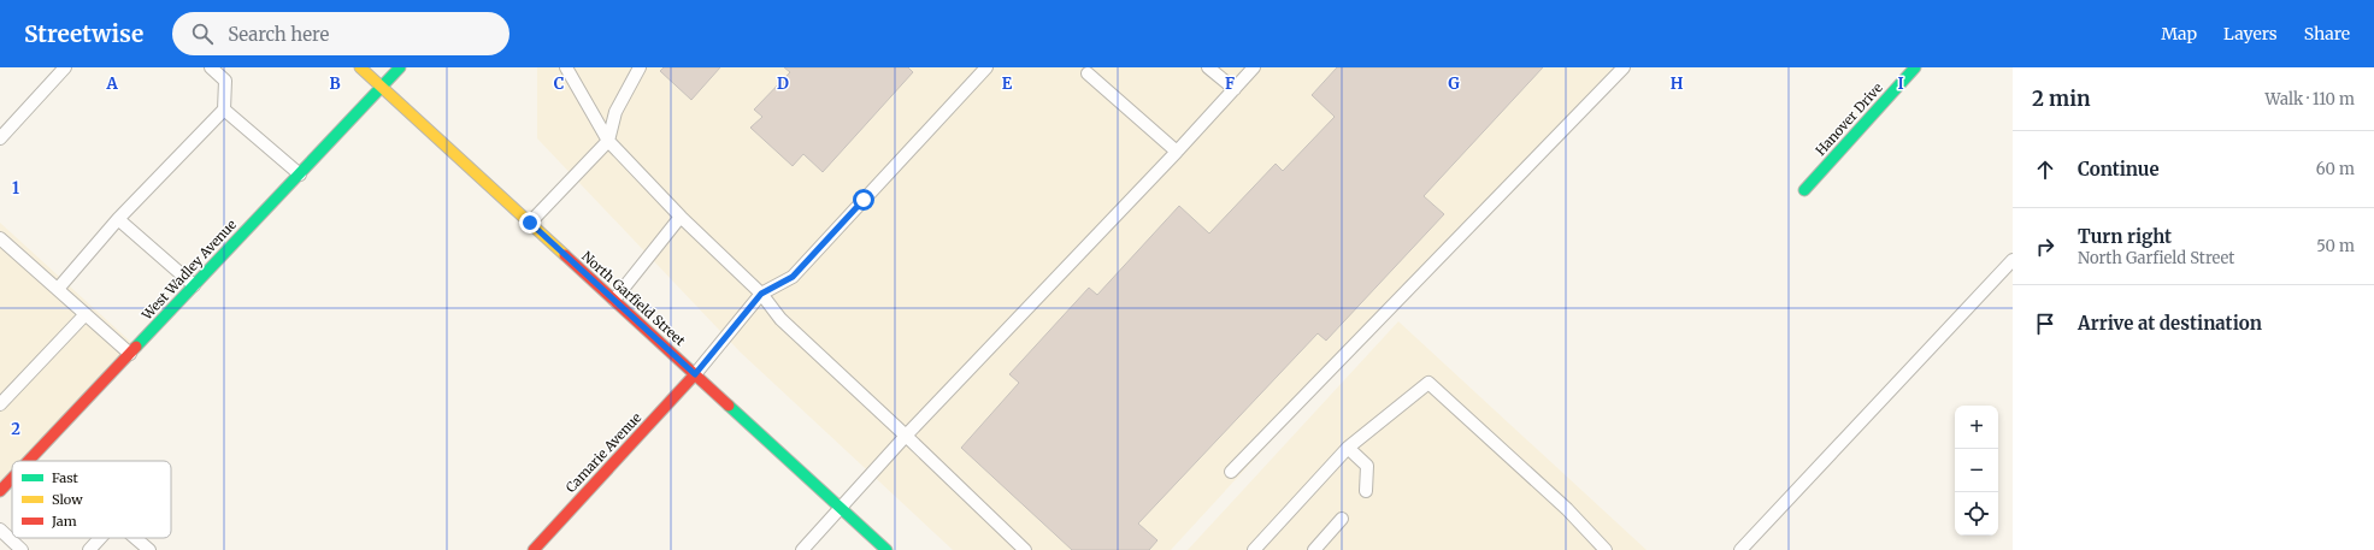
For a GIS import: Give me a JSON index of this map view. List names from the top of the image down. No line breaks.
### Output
{"streets":{"main road":["Hanover Drive","West Wadley Avenue","North Garfield Street","Camarie Avenue"]},"crossings":[["West Wadley Avenue","North Garfield Street"],["North Garfield Street","Camarie Avenue"]],"legend":["Fast","Slow","Jam"],"page":{"header":"Streetwise","search":"Search here","nav":["Map","Layers","Share"],"heading":["2 min","Walk · 110 m"],"list":[["Continue","60 m"],["Turn right","North Garfield Street","50 m"],"Arrive at destination"],"map_buttons":["+","−"]},"grid":{"columns":["A","B","C","D","E","F","G","H","I"],"rows":["1","2"]}}
